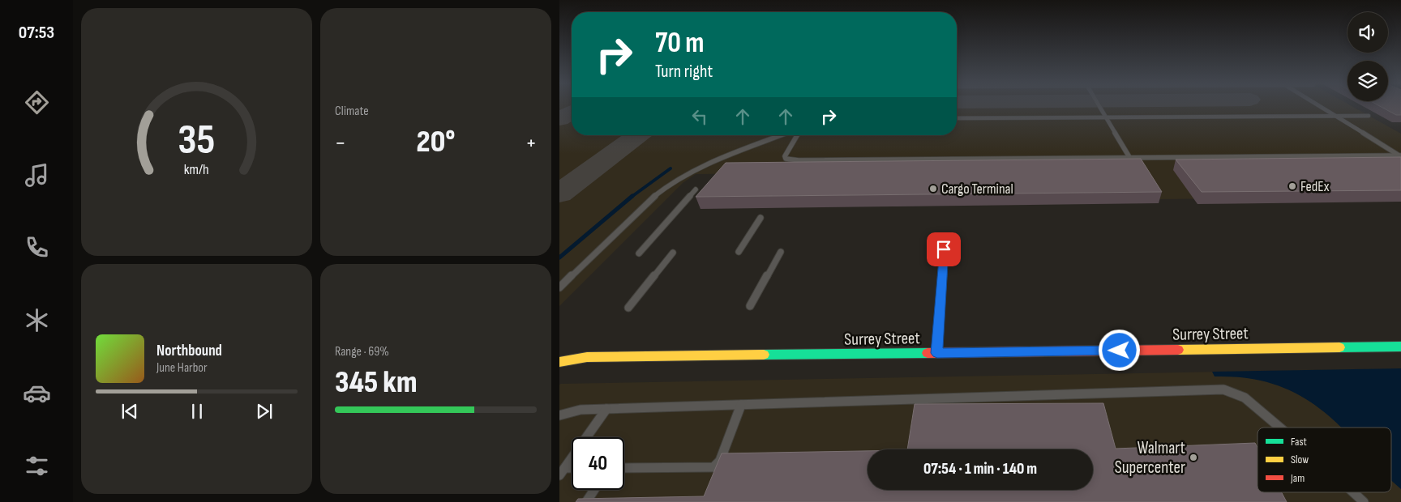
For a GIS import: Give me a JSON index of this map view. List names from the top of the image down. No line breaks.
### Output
{"streets":{"street":["Surrey Street"]},"places":["FedEx","Cargo Terminal","Walmart Supercenter"],"legend":["Fast","Slow","Jam"],"page":{"tabs":"07:53","tile":["Climate",["Range · 69%","345 km"]],"turn":["70 m","Turn right"],"heat":["−","20°","+"],"song":["Northbound","June Harbor"],"limit":"40","trip":"07:54 · 1 min · 140 m","gauge":["35","km/h"]}}
